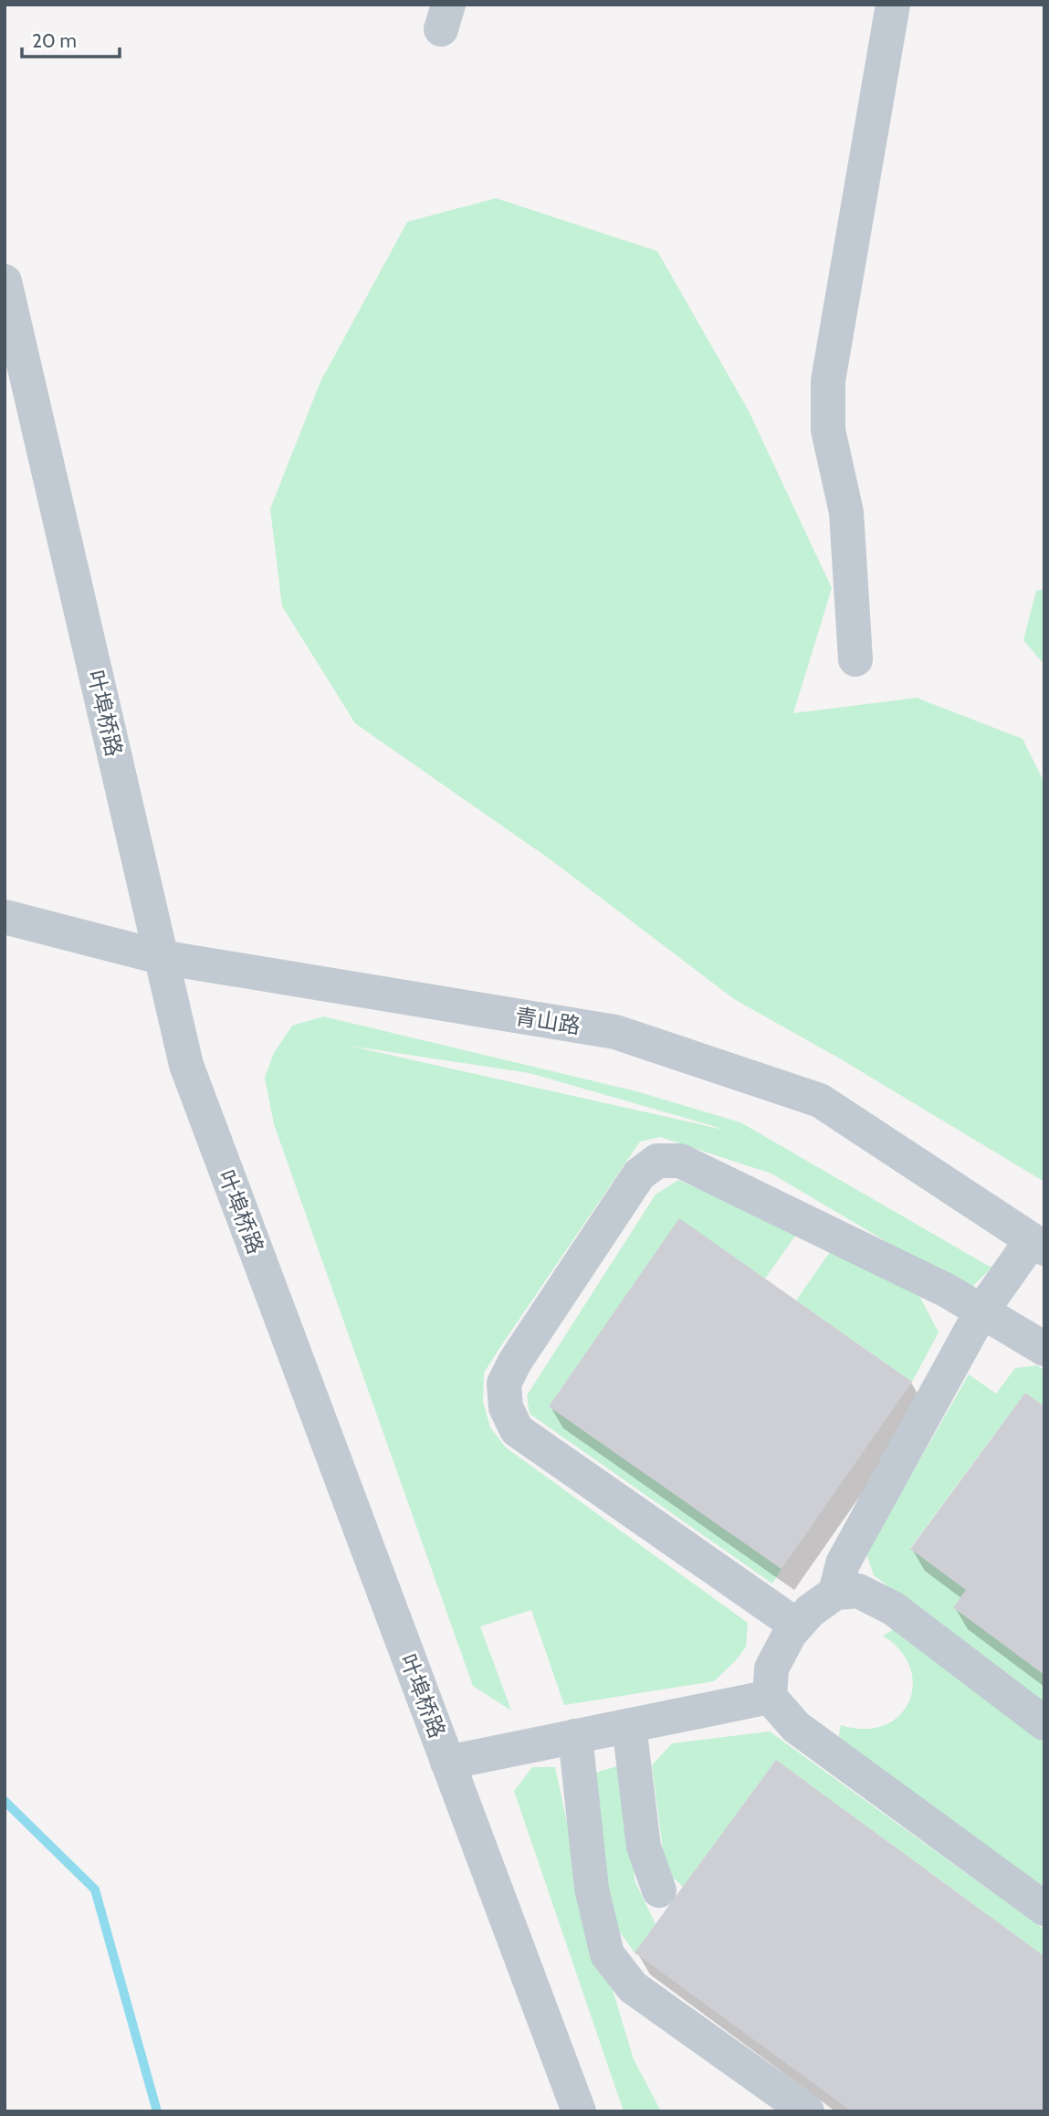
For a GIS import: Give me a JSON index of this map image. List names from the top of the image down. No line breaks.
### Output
{"streets":{"street":["叶埠桥路","青山路"]},"crossings":[["叶埠桥路","青山路"]],"scale_bar":"20 m"}
